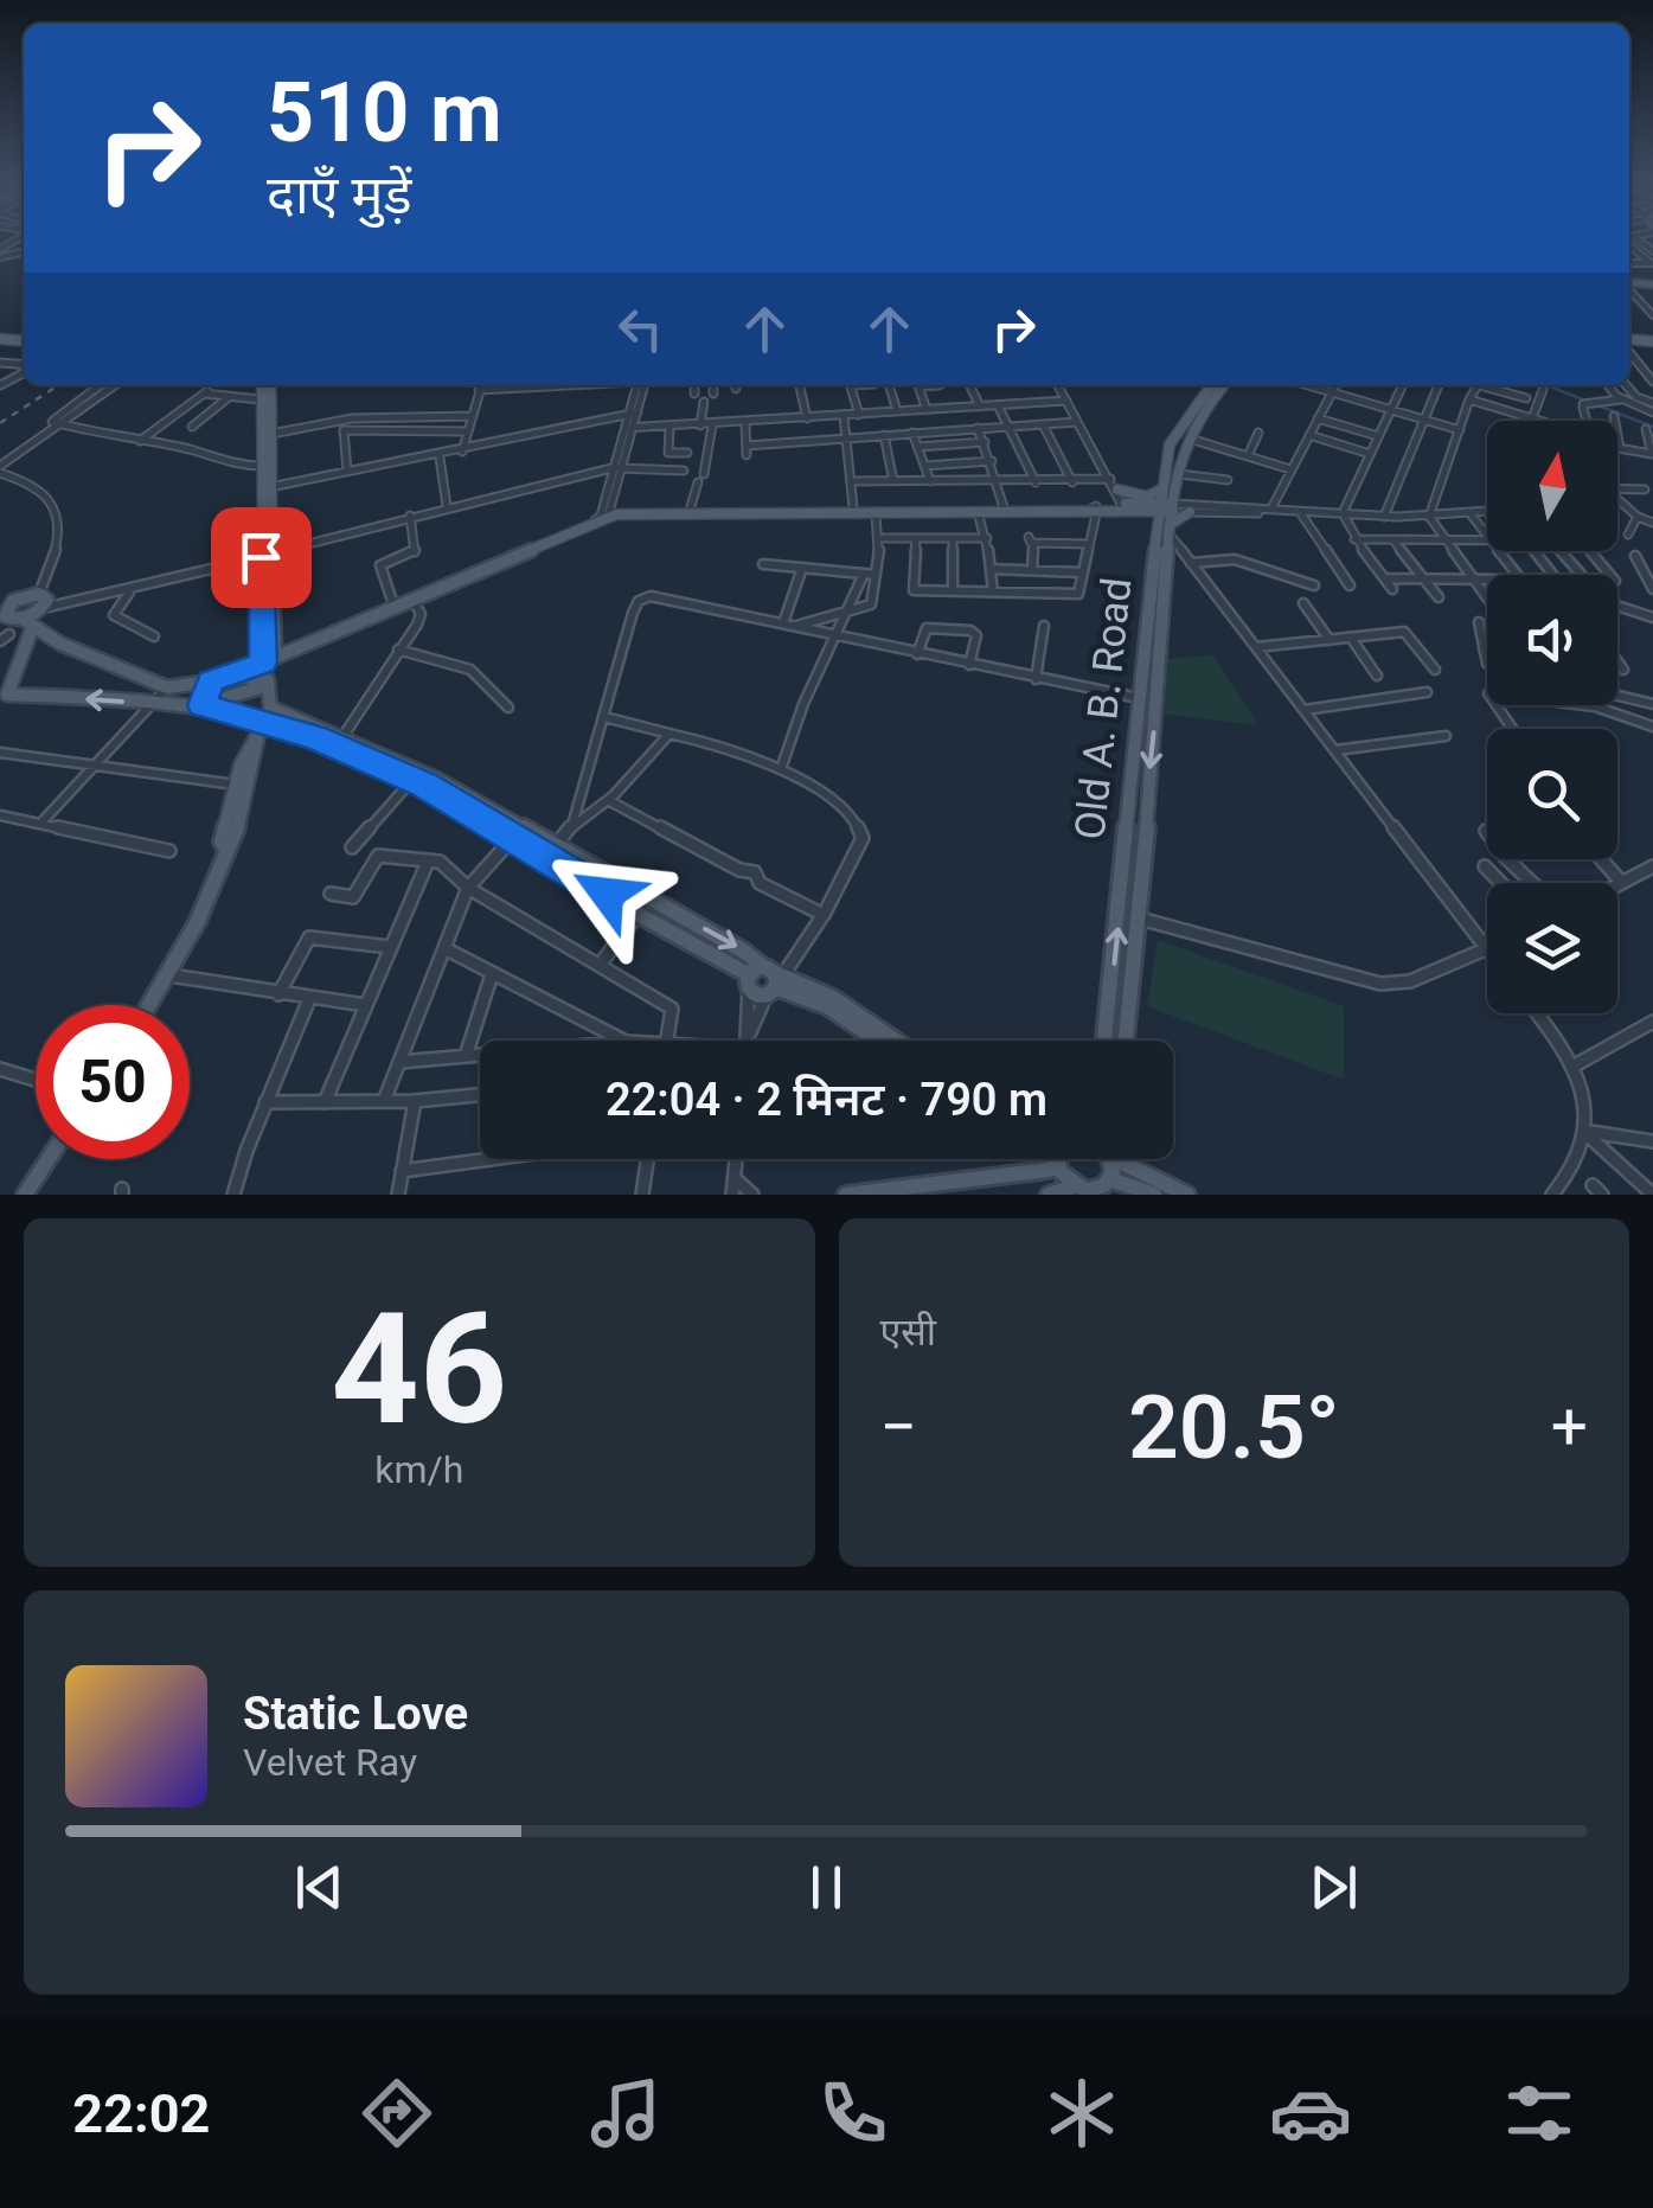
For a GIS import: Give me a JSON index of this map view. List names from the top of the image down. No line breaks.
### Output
{"streets":{"main road":["Old A. B. Road"]},"north":"top","page":{"turn":["510 m","दाएँ मुड़ें"],"limit":"50","trip":"22:04 · 2 मिनट · 790 m","tile":[["46","km/h"],"एसी"],"heat":["−","20.5°","+"],"song":["Static Love","Velvet Ray"],"tabs":"22:02"}}
